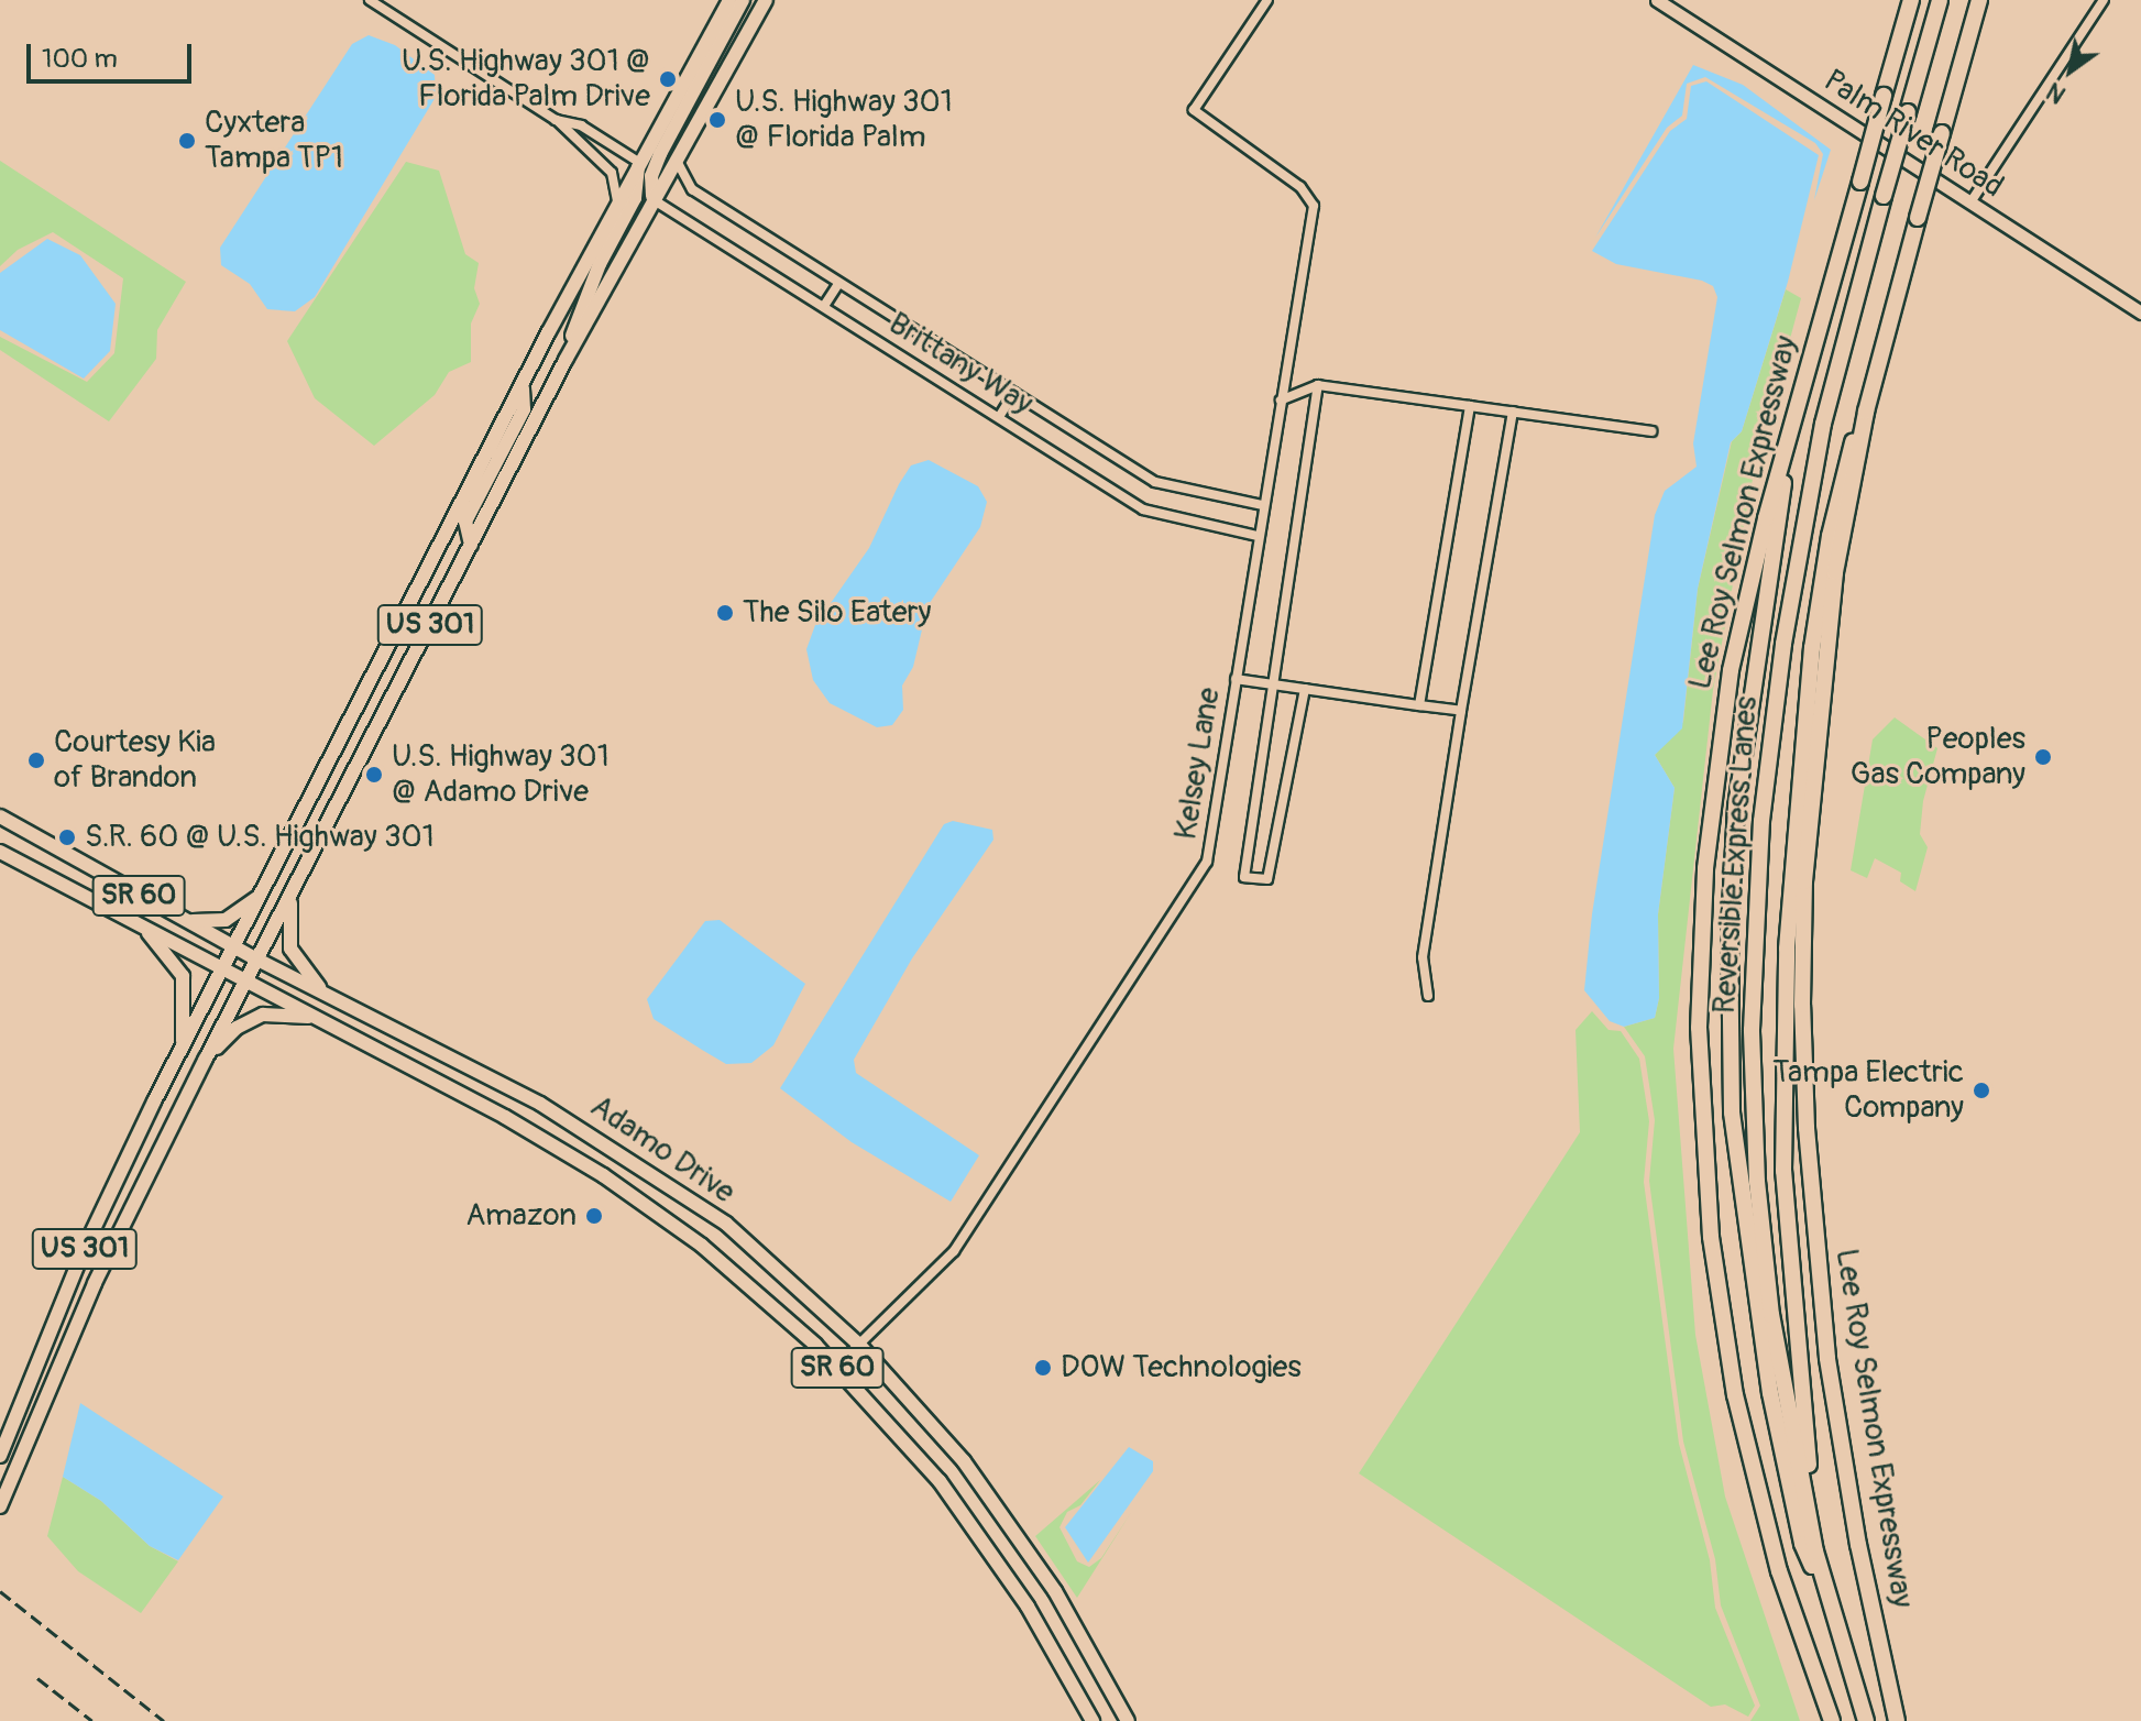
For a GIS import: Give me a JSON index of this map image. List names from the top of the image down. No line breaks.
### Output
{"streets":{"highway":["Lee Roy Selmon Expressway","Reversible Express Lanes"],"main road":["US 301","SR 60","Adamo Drive"],"street":["Palm River Road","Brittany Way","Kelsey Lane"]},"crossings":[["Brittany Way","US 301"],["Brittany Way","Kelsey Lane"],["US 301","Adamo Drive"],["Kelsey Lane","Adamo Drive"]],"places":["U.S. Highway 301 @ Florida Palm Drive","U.S. Highway 301 @ Florida Palm","Cyxtera Tampa TP1","The Silo Eatery","Peoples Gas Company","Courtesy Kia of Brandon","U.S. Highway 301 @ Adamo Drive","S.R. 60 @ U.S. Highway 301","Tampa Electric Company","Amazon","DOW Technologies"],"scale_bar":"100 m","north":"bottom left"}
